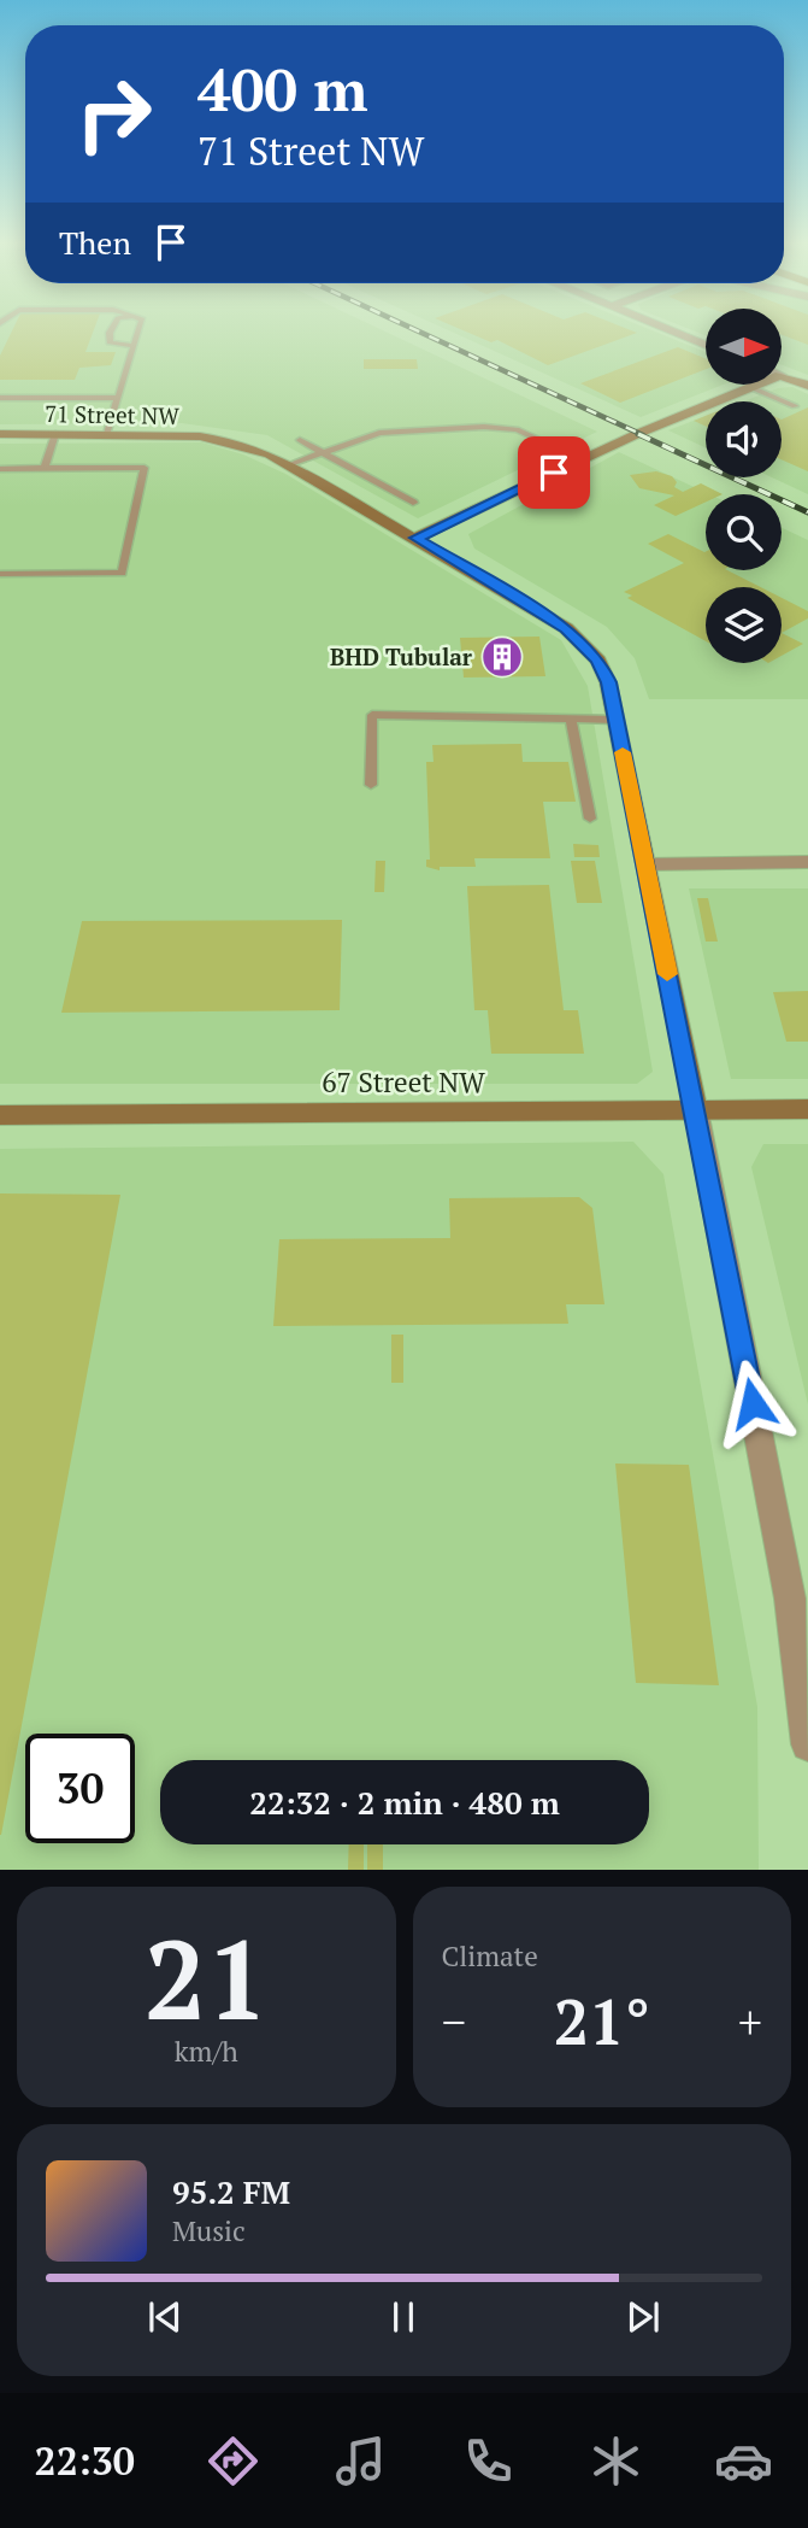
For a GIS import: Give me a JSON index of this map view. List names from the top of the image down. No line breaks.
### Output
{"streets":{"street":["71 Street NW","67 Street NW"]},"crossings":[["71 Street NW","67 Street NW"]],"places":{"building":["BHD Tubular"]},"north":"right","page":{"turn":["400 m","71 Street NW"],"then":"Then","limit":"30","trip":"22:32 · 2 min · 480 m","tile":[["21","km/h"],"Climate"],"heat":["−","21°","+"],"song":["95.2 FM","Music"],"tabs":"22:30"}}
